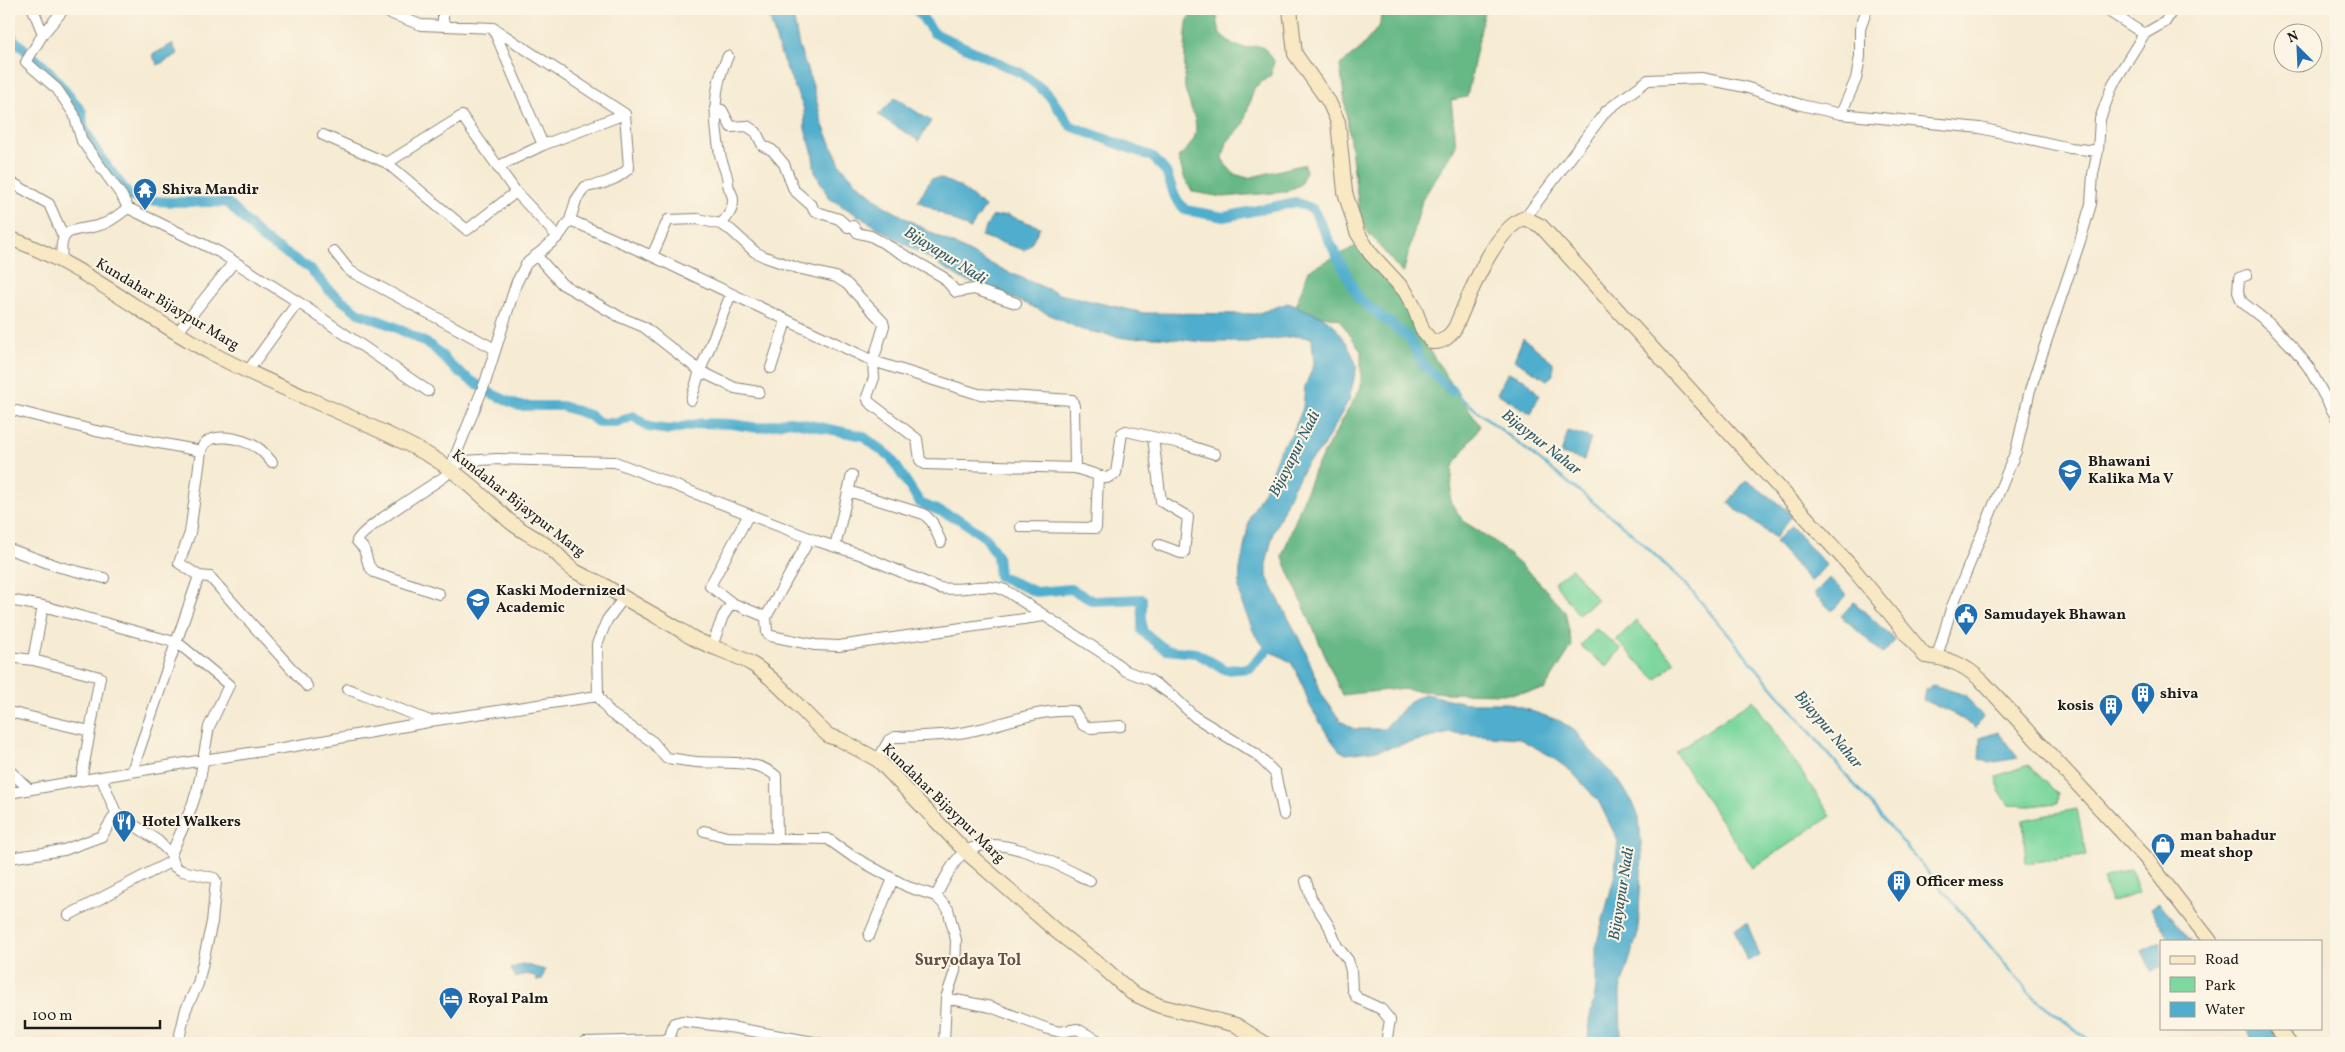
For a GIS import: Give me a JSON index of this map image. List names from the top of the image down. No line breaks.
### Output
{"streets":{"main road":["Kundahar Bijaypur Marg"]},"districts":["Suryodaya Tol"],"water":["Bijayapur Nadi","Bijaypur Nahar"],"places":{"temple":["Shiva Mandir"],"school or university":["Bhawani Kalika Ma V","Kaski Modernized Academic"],"public building":["Samudayek Bhawan"],"building":["shiva","kosis","Officer mess"],"restaurant":["Hotel Walkers"],"shop":["man bahadur meat shop"],"hotel":["Royal Palm"]},"legend":["Road","Park","Water"],"scale_bar":"100 m","north":"top left"}
